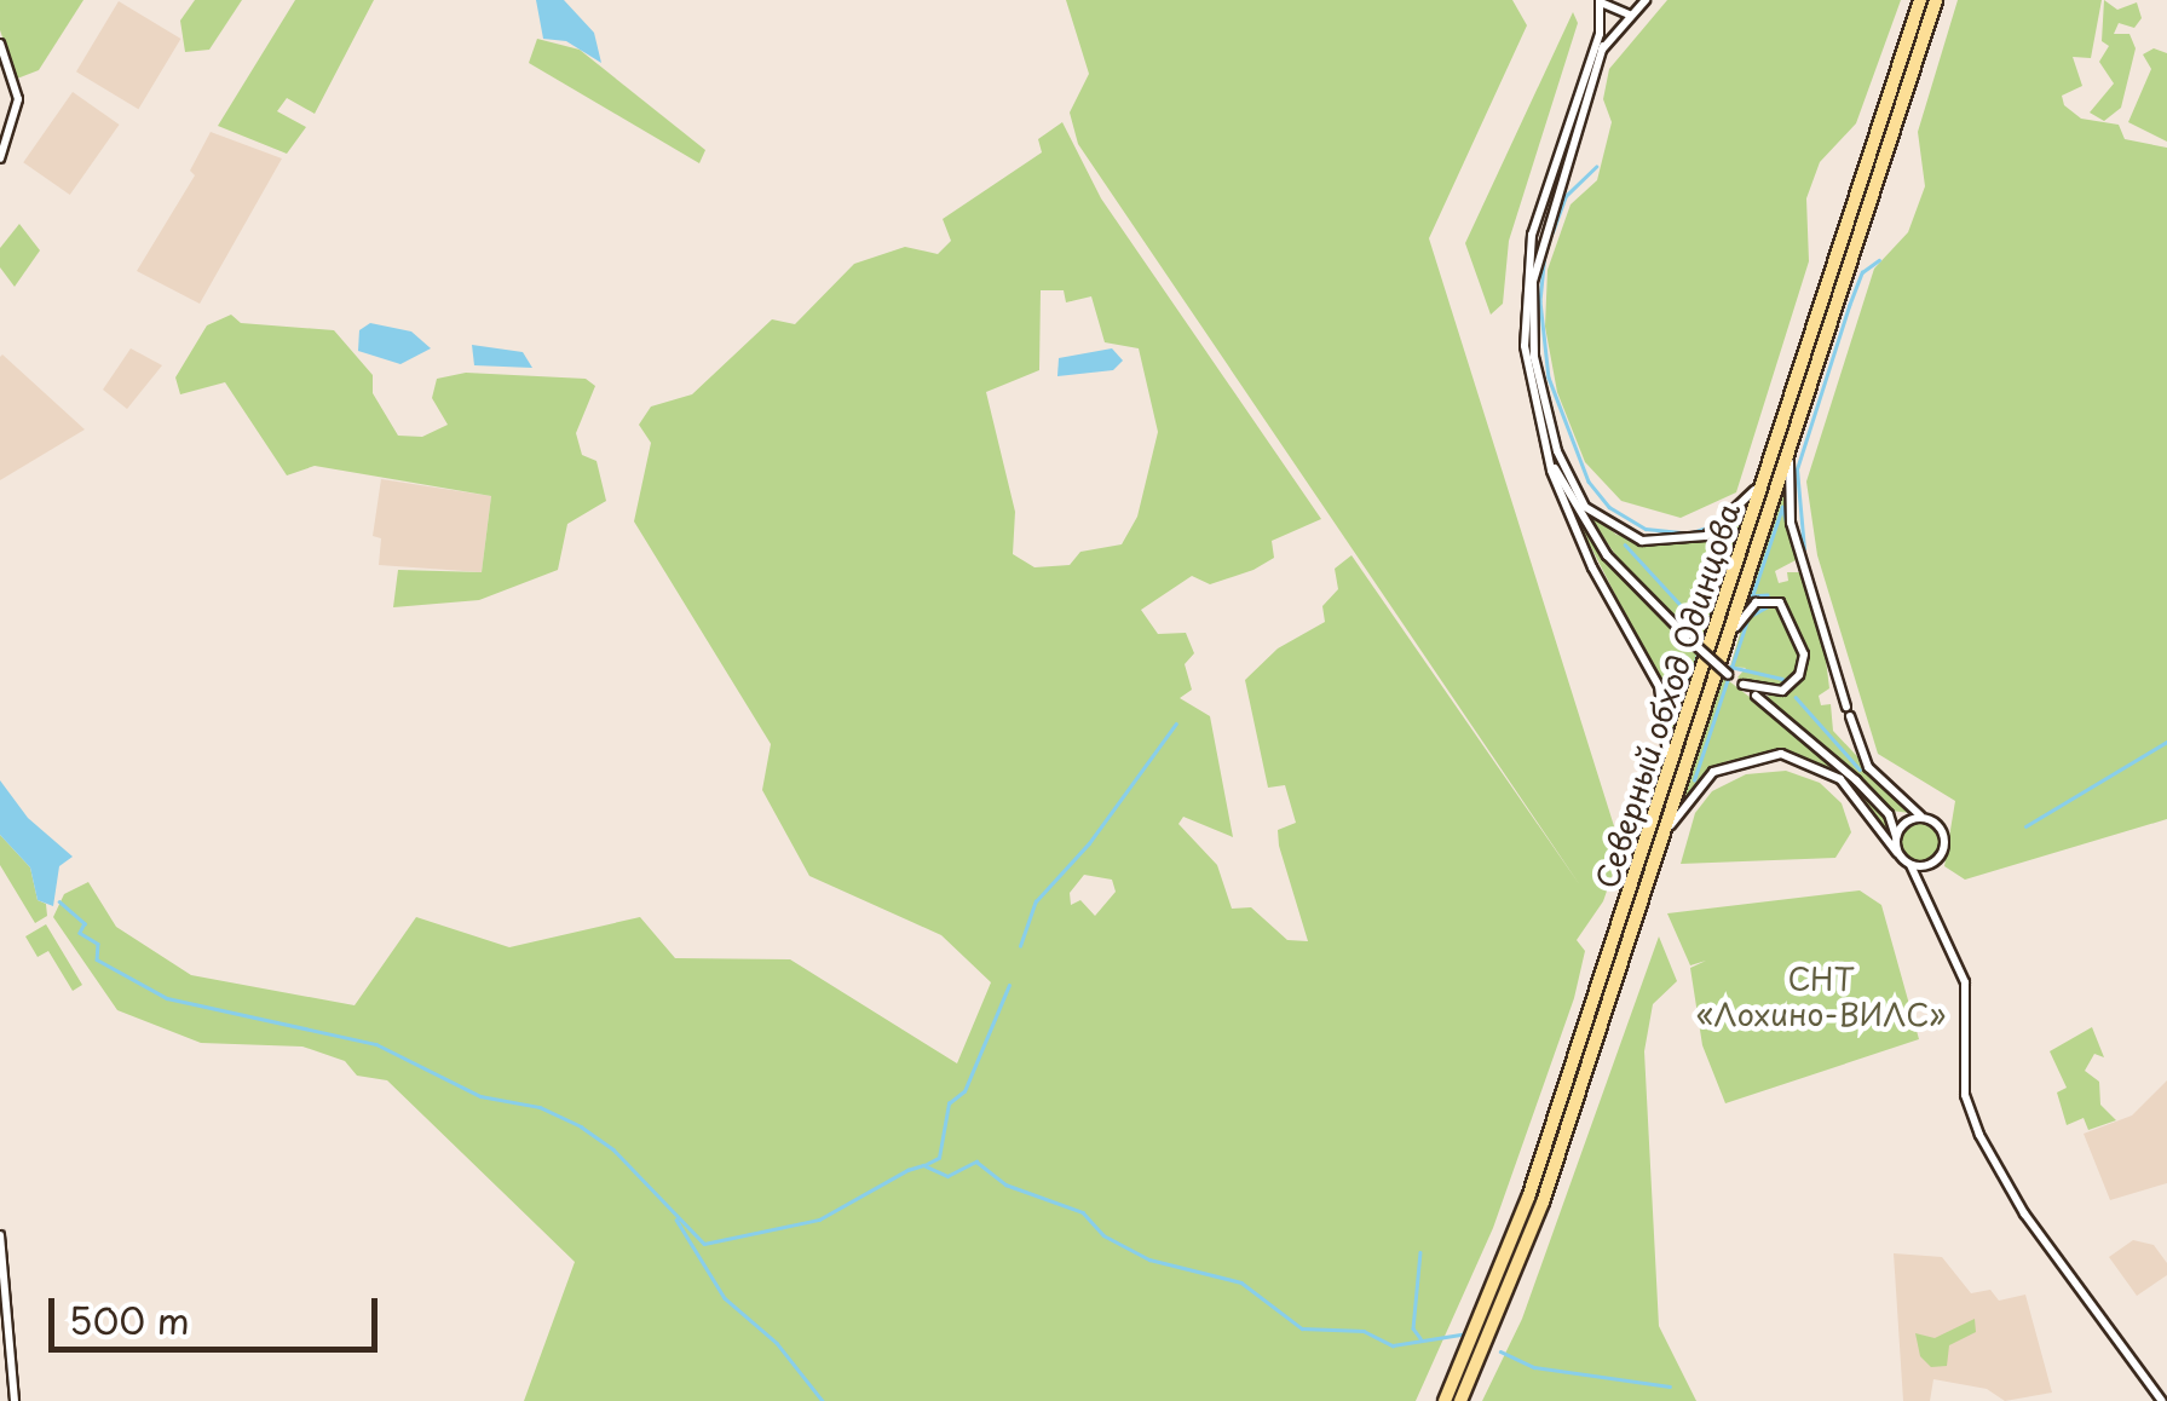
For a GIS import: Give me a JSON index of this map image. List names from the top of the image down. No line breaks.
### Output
{"streets":{"highway":["Северный обход Одинцова"]},"parks":["СНТ «Лохино-ВИЛС»"],"scale_bar":"500 m"}
